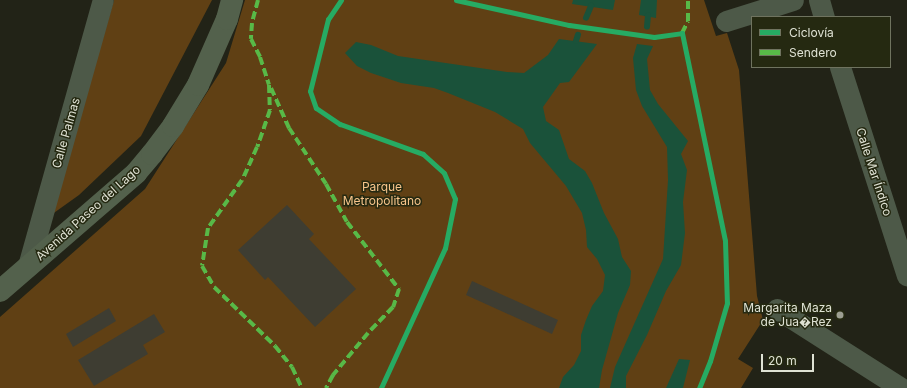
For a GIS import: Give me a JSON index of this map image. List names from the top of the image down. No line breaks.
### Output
{"streets":{"main road":["Avenida Paseo del Lago"],"street":["Calle Palmas","Calle Mar Índico"]},"crossings":[["Calle Palmas","Avenida Paseo del Lago"]],"parks":["Parque Metropolitano"],"places":["Margarita Maza de Jua�Rez"],"legend":["Ciclovía","Sendero"],"scale_bar":"20 m"}
